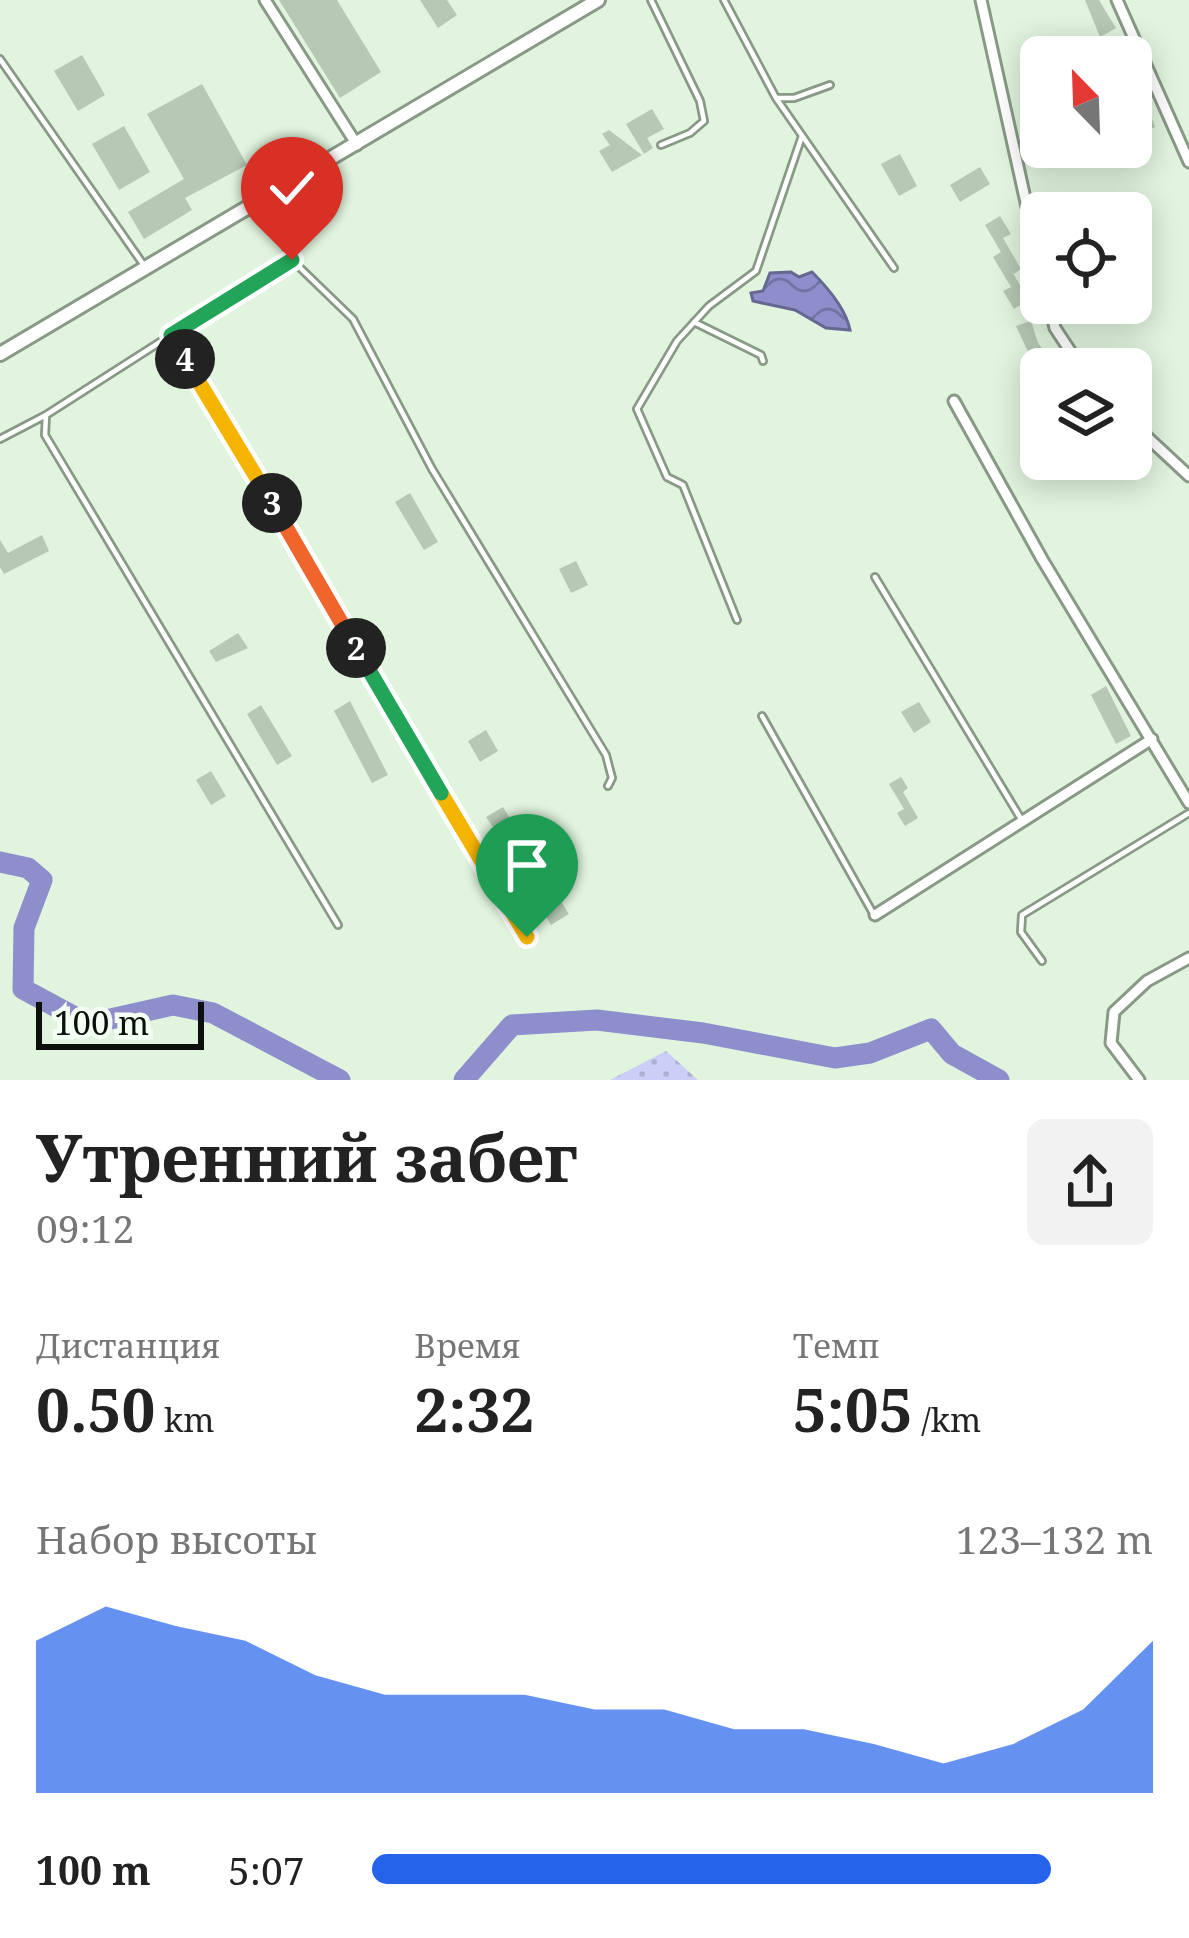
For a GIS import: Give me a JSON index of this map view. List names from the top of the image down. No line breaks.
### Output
{"scale_bar":"100 m","north":"top left","page":{"pins":["4","3","2"],"scale":"100 m","heading":["Утренний забег","09:12"],"stats":[["Дистанция","0.50 km"],["Время","2:32"],["Темп","5:05 /km"]],"chart":["Набор высоты","123–132 m"],"list":[{"name":"100 m","note":"5:07"}]}}
